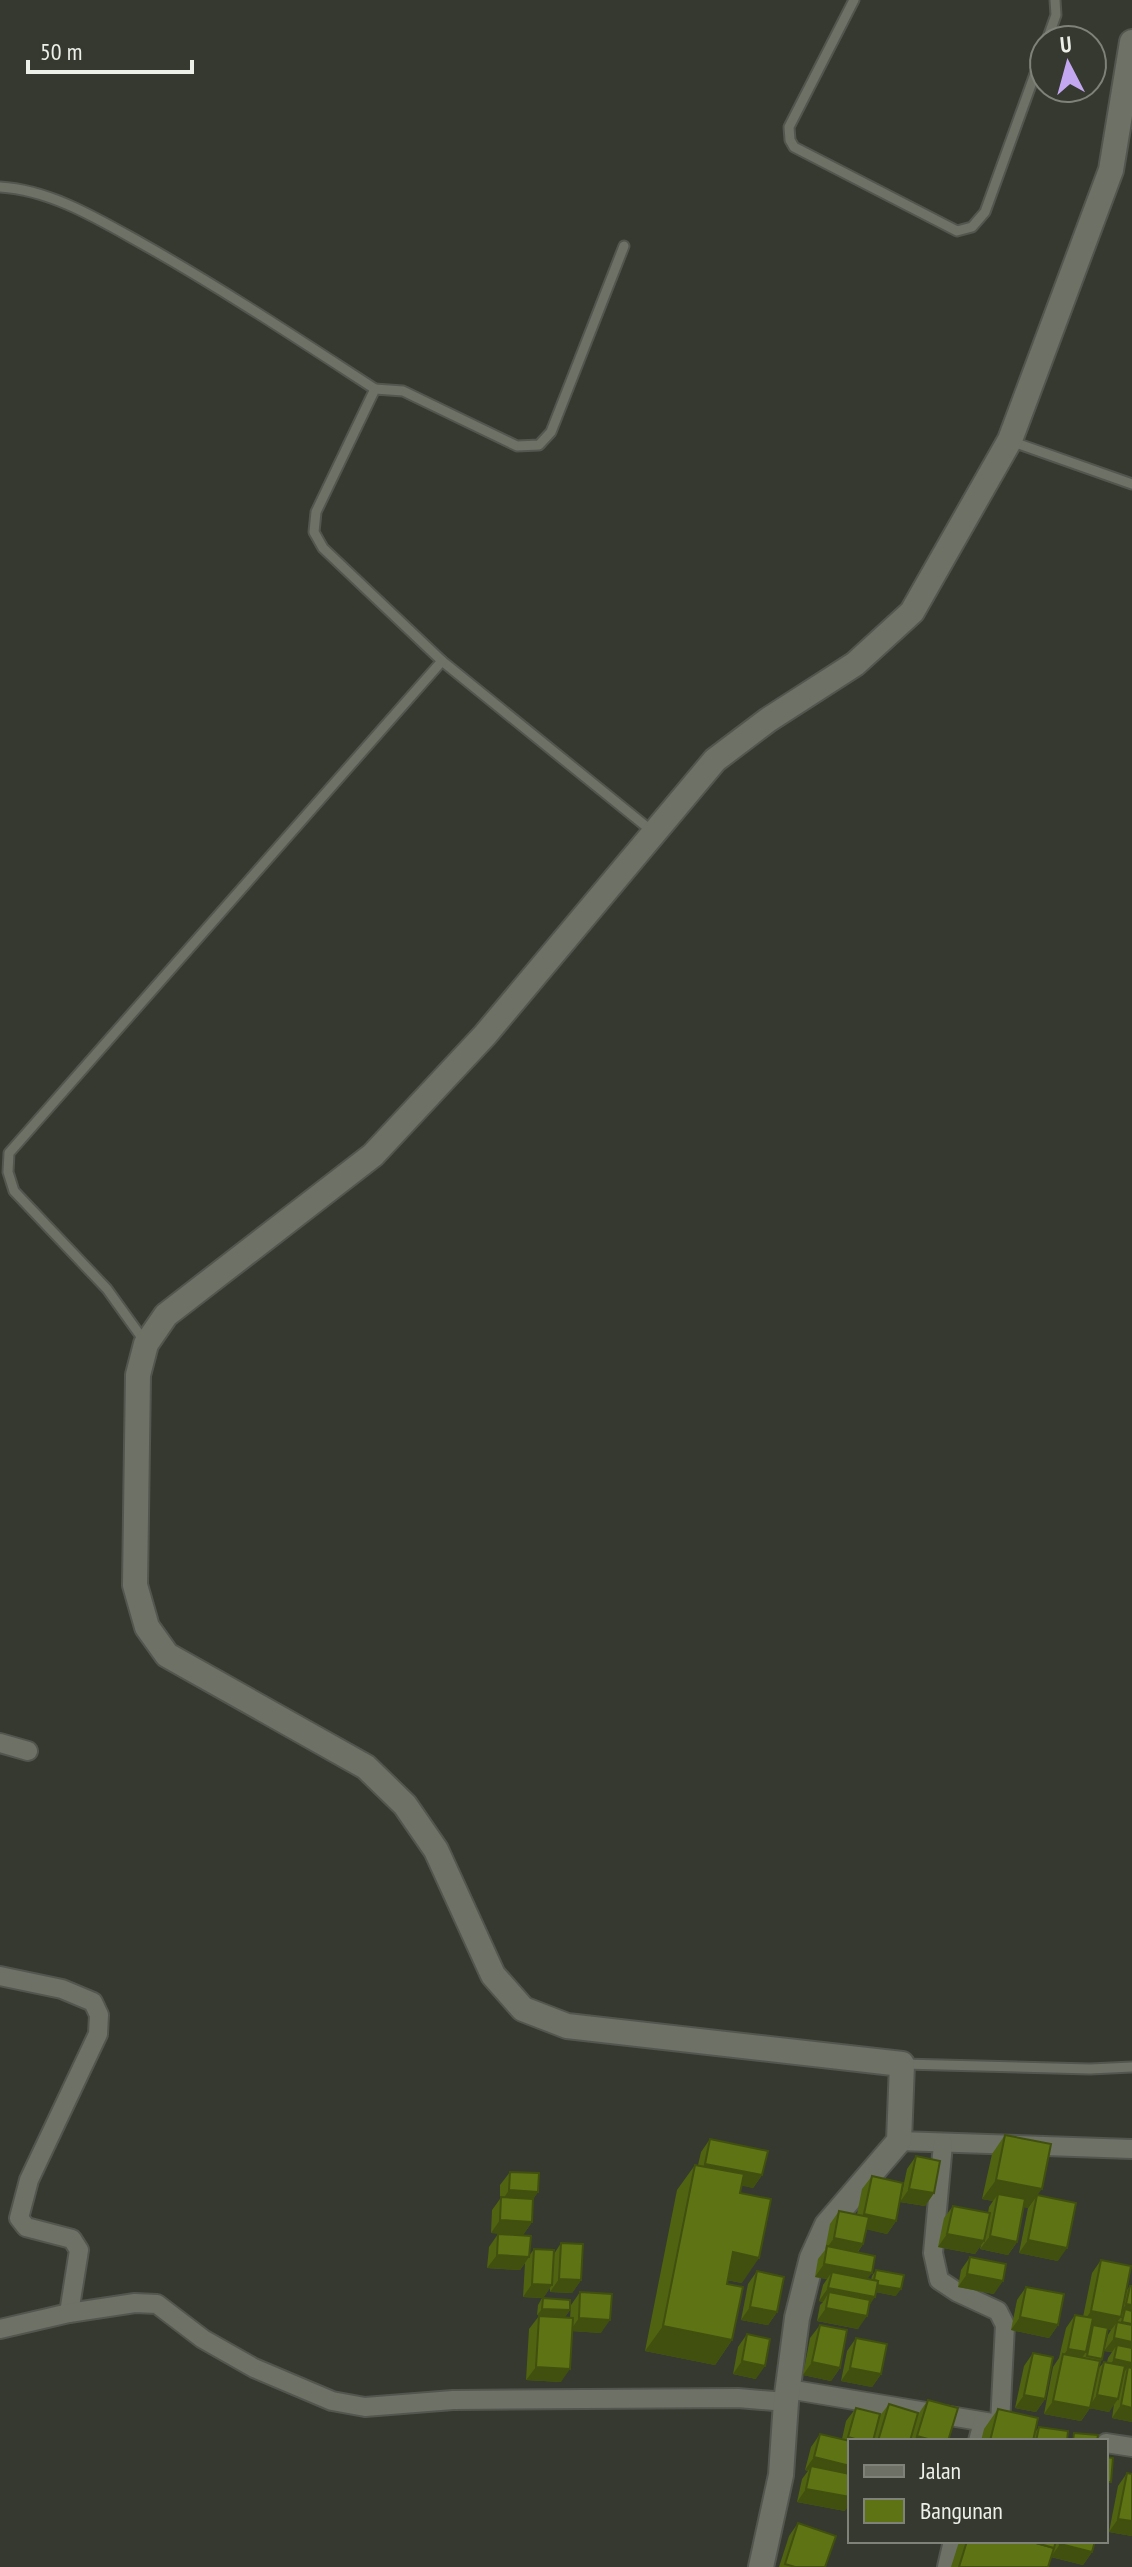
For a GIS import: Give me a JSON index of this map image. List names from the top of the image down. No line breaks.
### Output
{"legend":["Jalan","Bangunan"],"scale_bar":"50 m","north":"top"}
